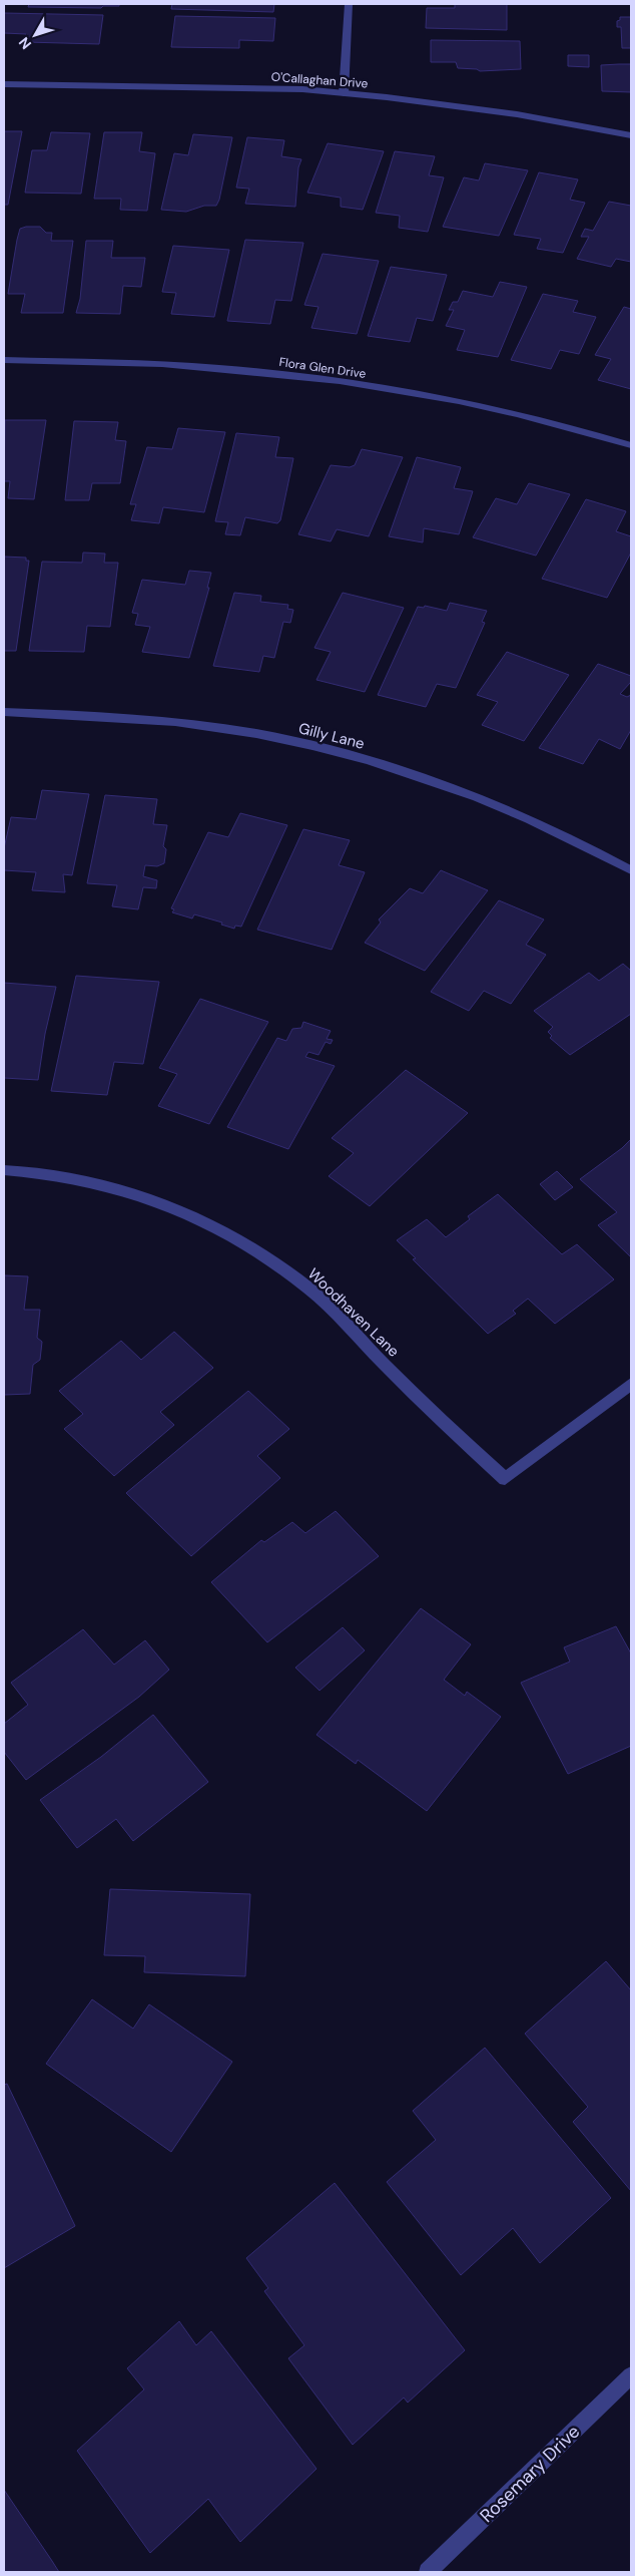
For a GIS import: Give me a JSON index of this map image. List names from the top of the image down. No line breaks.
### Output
{"streets":{"street":["O'Callaghan Drive","Flora Glen Drive","Gilly Lane","Woodhaven Lane","Rosemary Drive"]},"north":"bottom left"}
